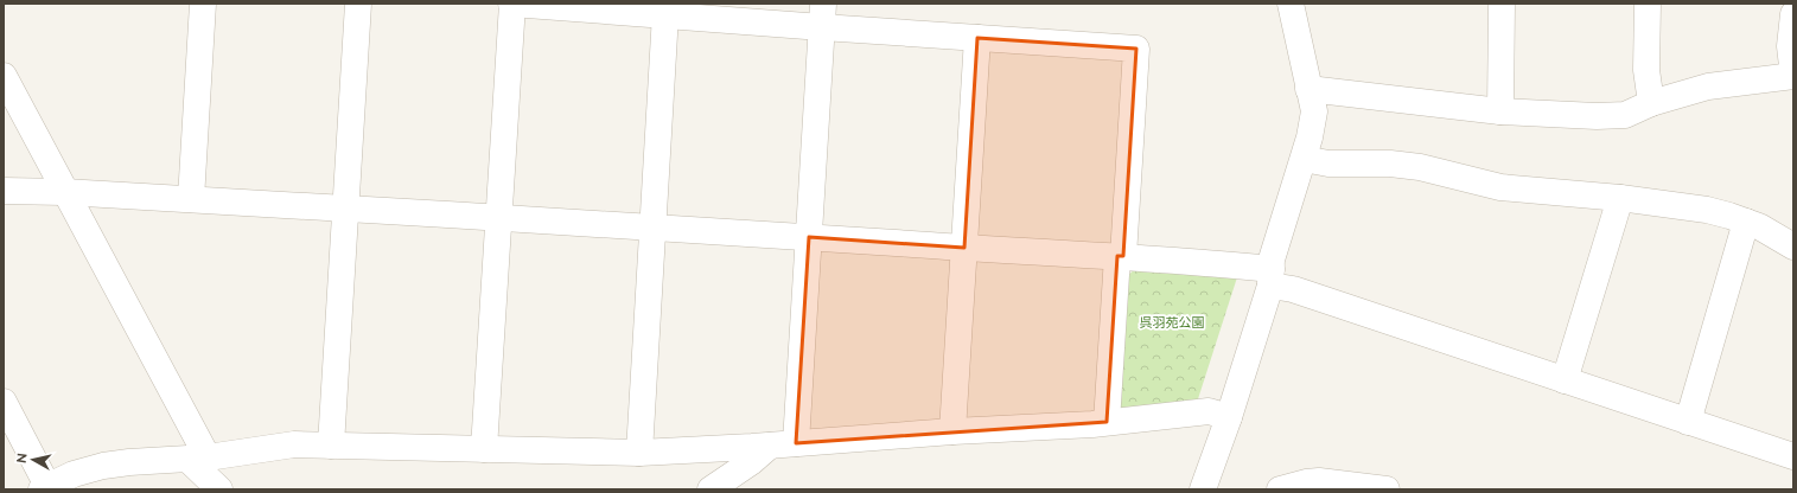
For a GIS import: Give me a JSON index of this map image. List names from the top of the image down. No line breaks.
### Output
{"parks":["呉羽苑公園"],"north":"left"}
